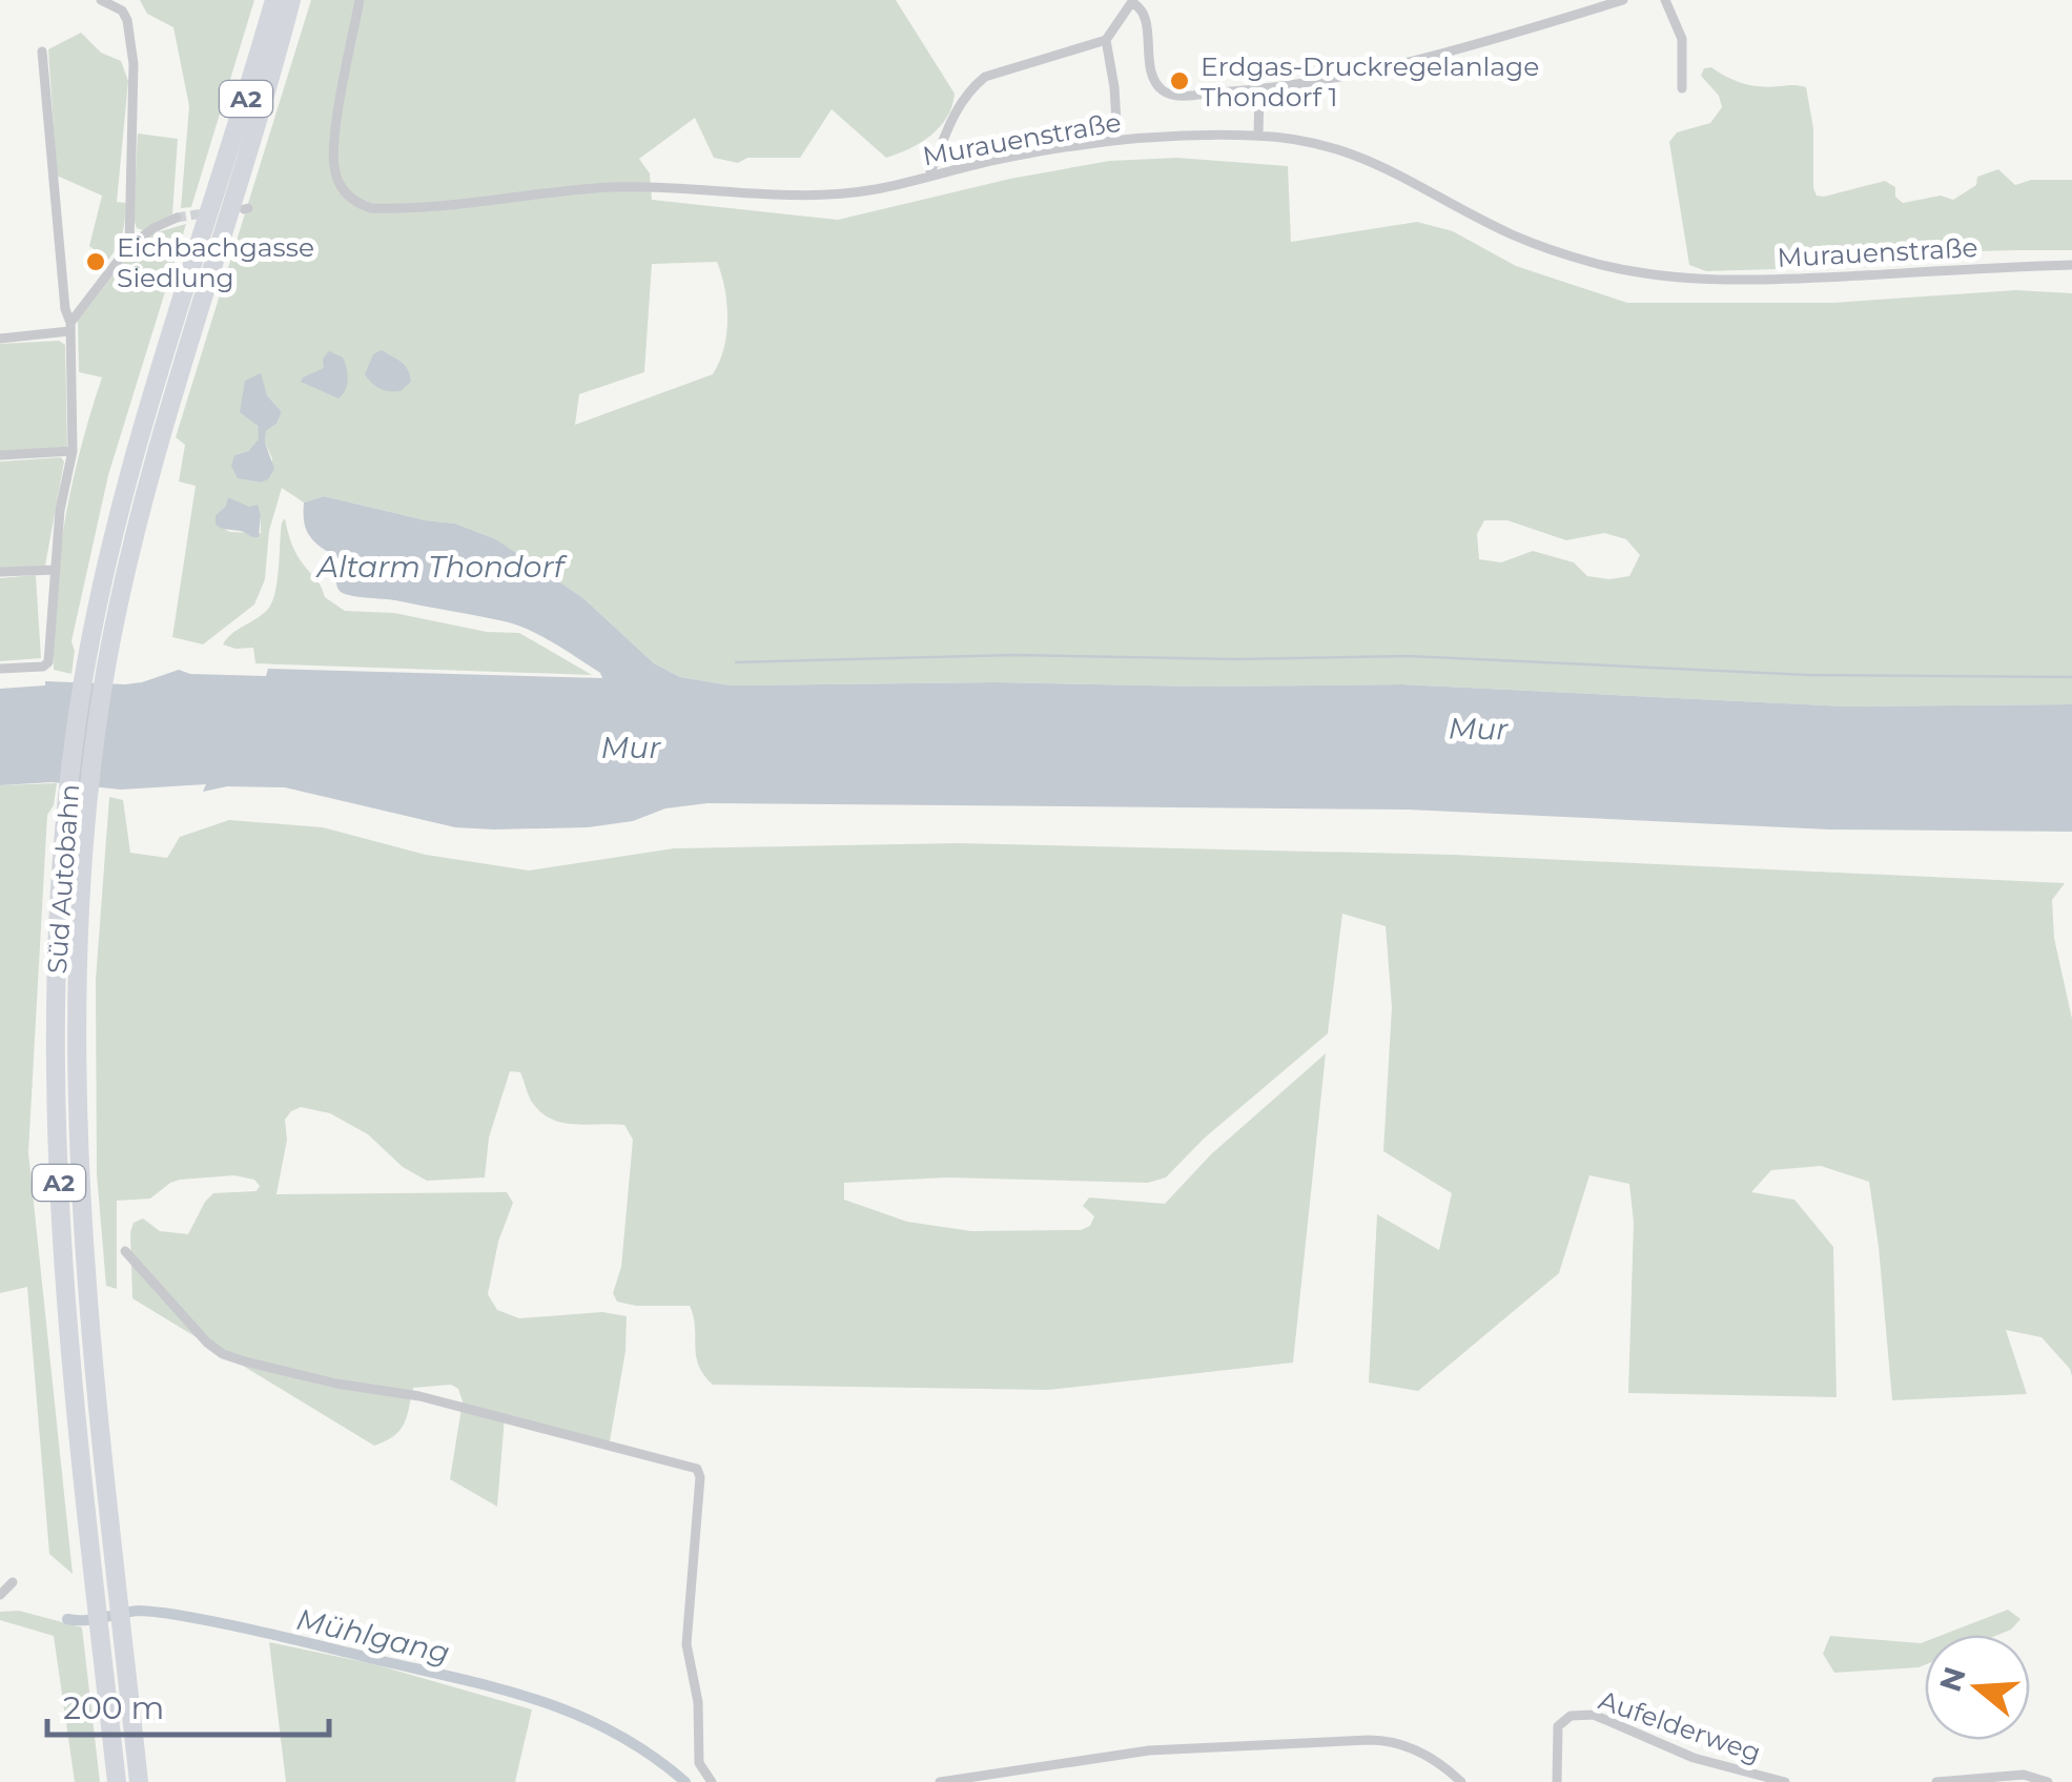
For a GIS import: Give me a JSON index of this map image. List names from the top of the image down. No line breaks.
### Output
{"streets":{"highway":["A2","Süd Autobahn"],"street":["Murauenstraße","Aufelderweg"]},"water":["Altarm Thondorf","Mur","Mühlgang"],"places":["Erdgas-Druckregelanlage Thondorf 1","Eichbachgasse Siedlung"],"scale_bar":"200 m","north":"left"}
